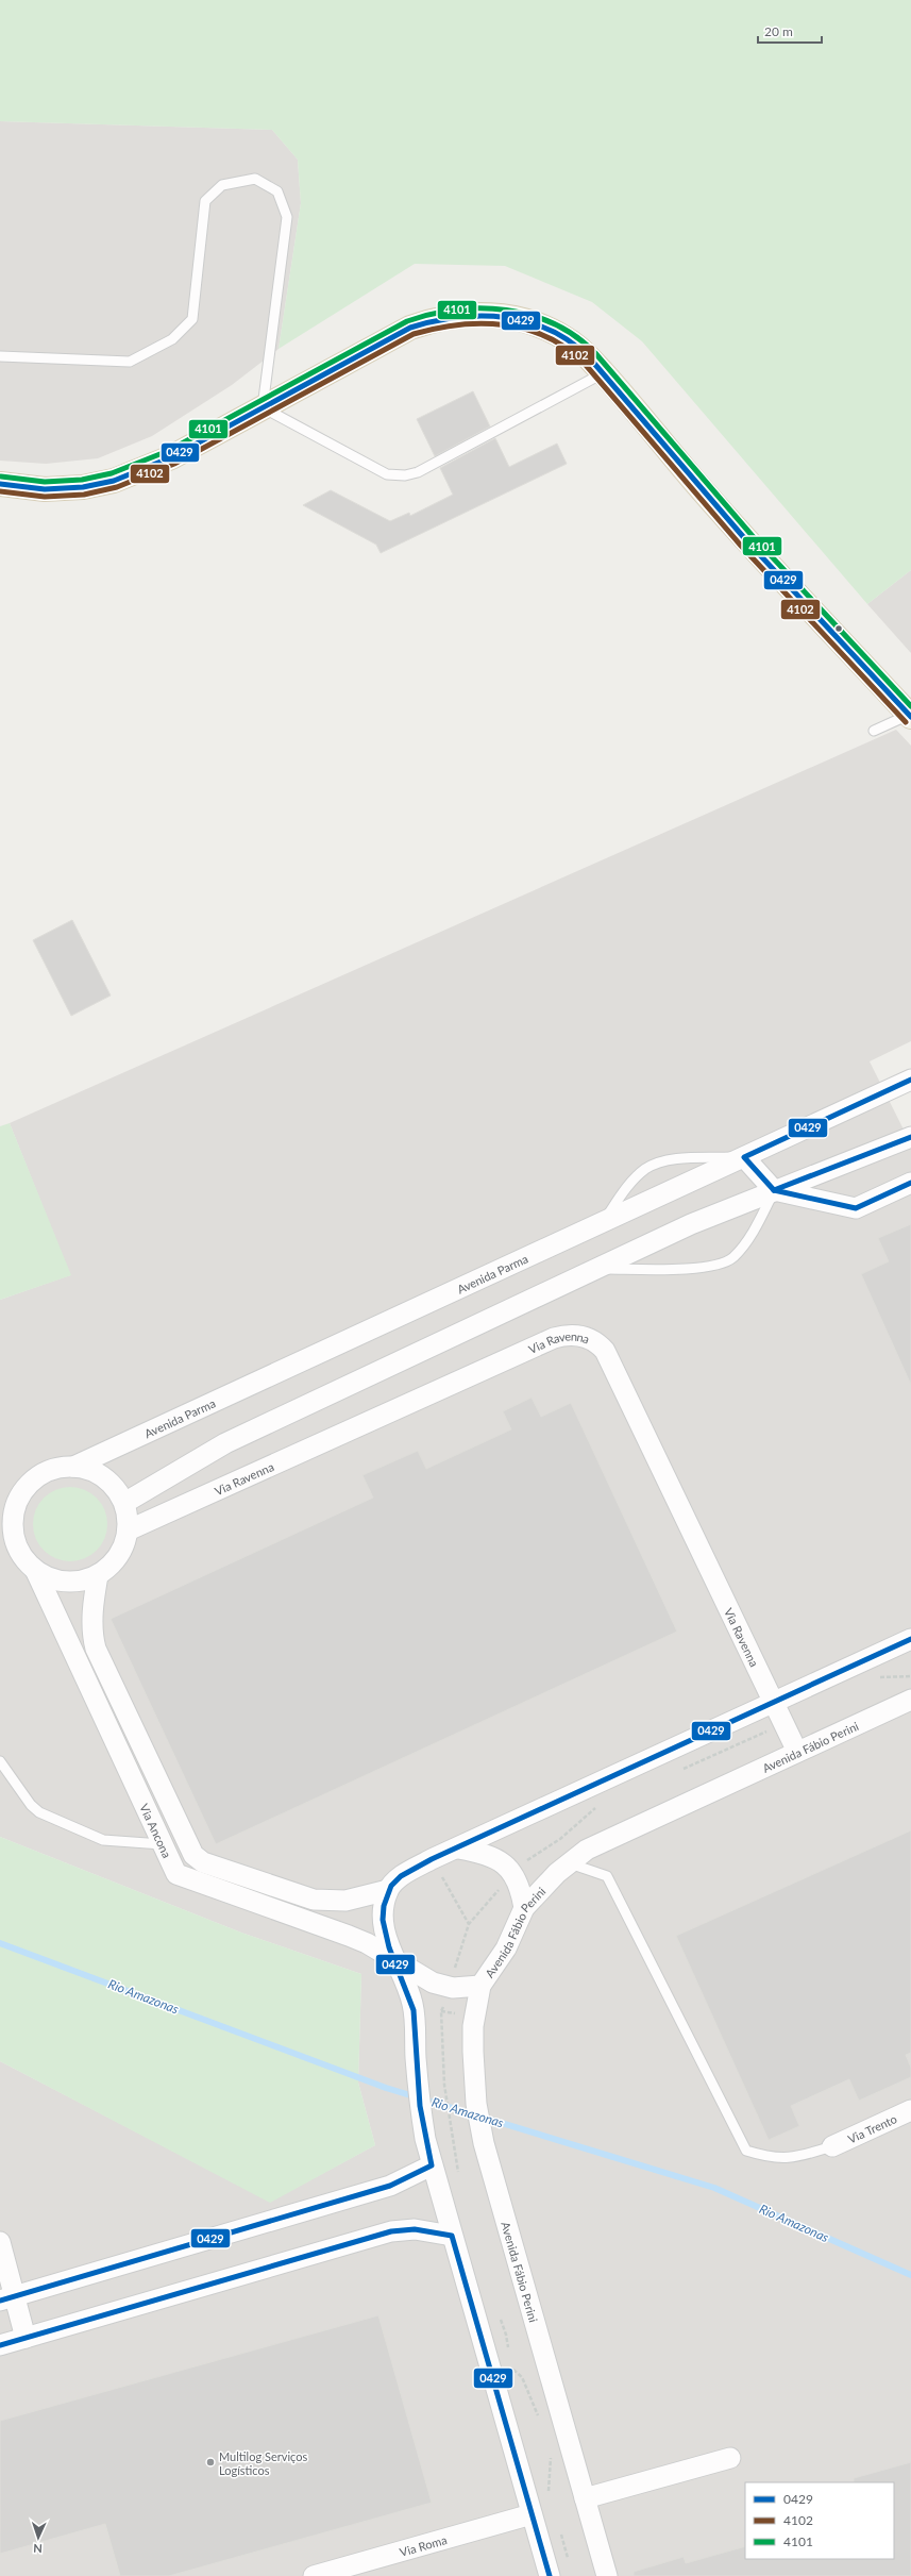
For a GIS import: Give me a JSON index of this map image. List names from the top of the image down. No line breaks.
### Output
{"streets":{"street":["Avenida Parma","Via Ravenna","Avenida Fábio Perini","Via Ancona","Via Trento","Via Roma"]},"crossings":[["Avenida Parma","Via Ravenna"],["Avenida Parma","Via Ancona"],["Via Ravenna","Avenida Fábio Perini"],["Via Ravenna","Via Ancona"],["Avenida Fábio Perini","Via Ancona"]],"water":["Rio Amazonas"],"places":["Multilog Serviços Logísticos"],"lines":["transit line 4101","transit line 0429","transit line 4102"],"legend":["0429","4102","4101"],"scale_bar":"20 m","north":"bottom"}
